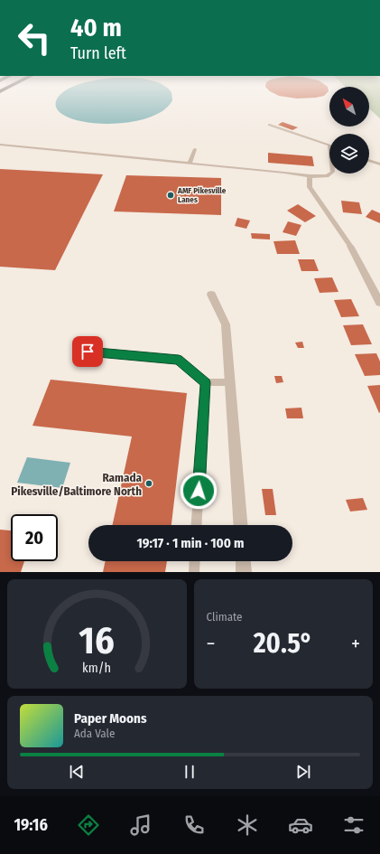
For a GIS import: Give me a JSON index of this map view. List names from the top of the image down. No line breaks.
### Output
{"places":["AMF Pikesville Lanes","Ramada Pikesville/Baltimore North"],"north":"top left","page":{"turn":["40 m","Turn left"],"limit":"20","trip":"19:17 · 1 min · 100 m","tile":"Climate","heat":["−","20.5°","+"],"song":["Paper Moons","Ada Vale"],"tabs":"19:16","gauge":["16","km/h"]}}
